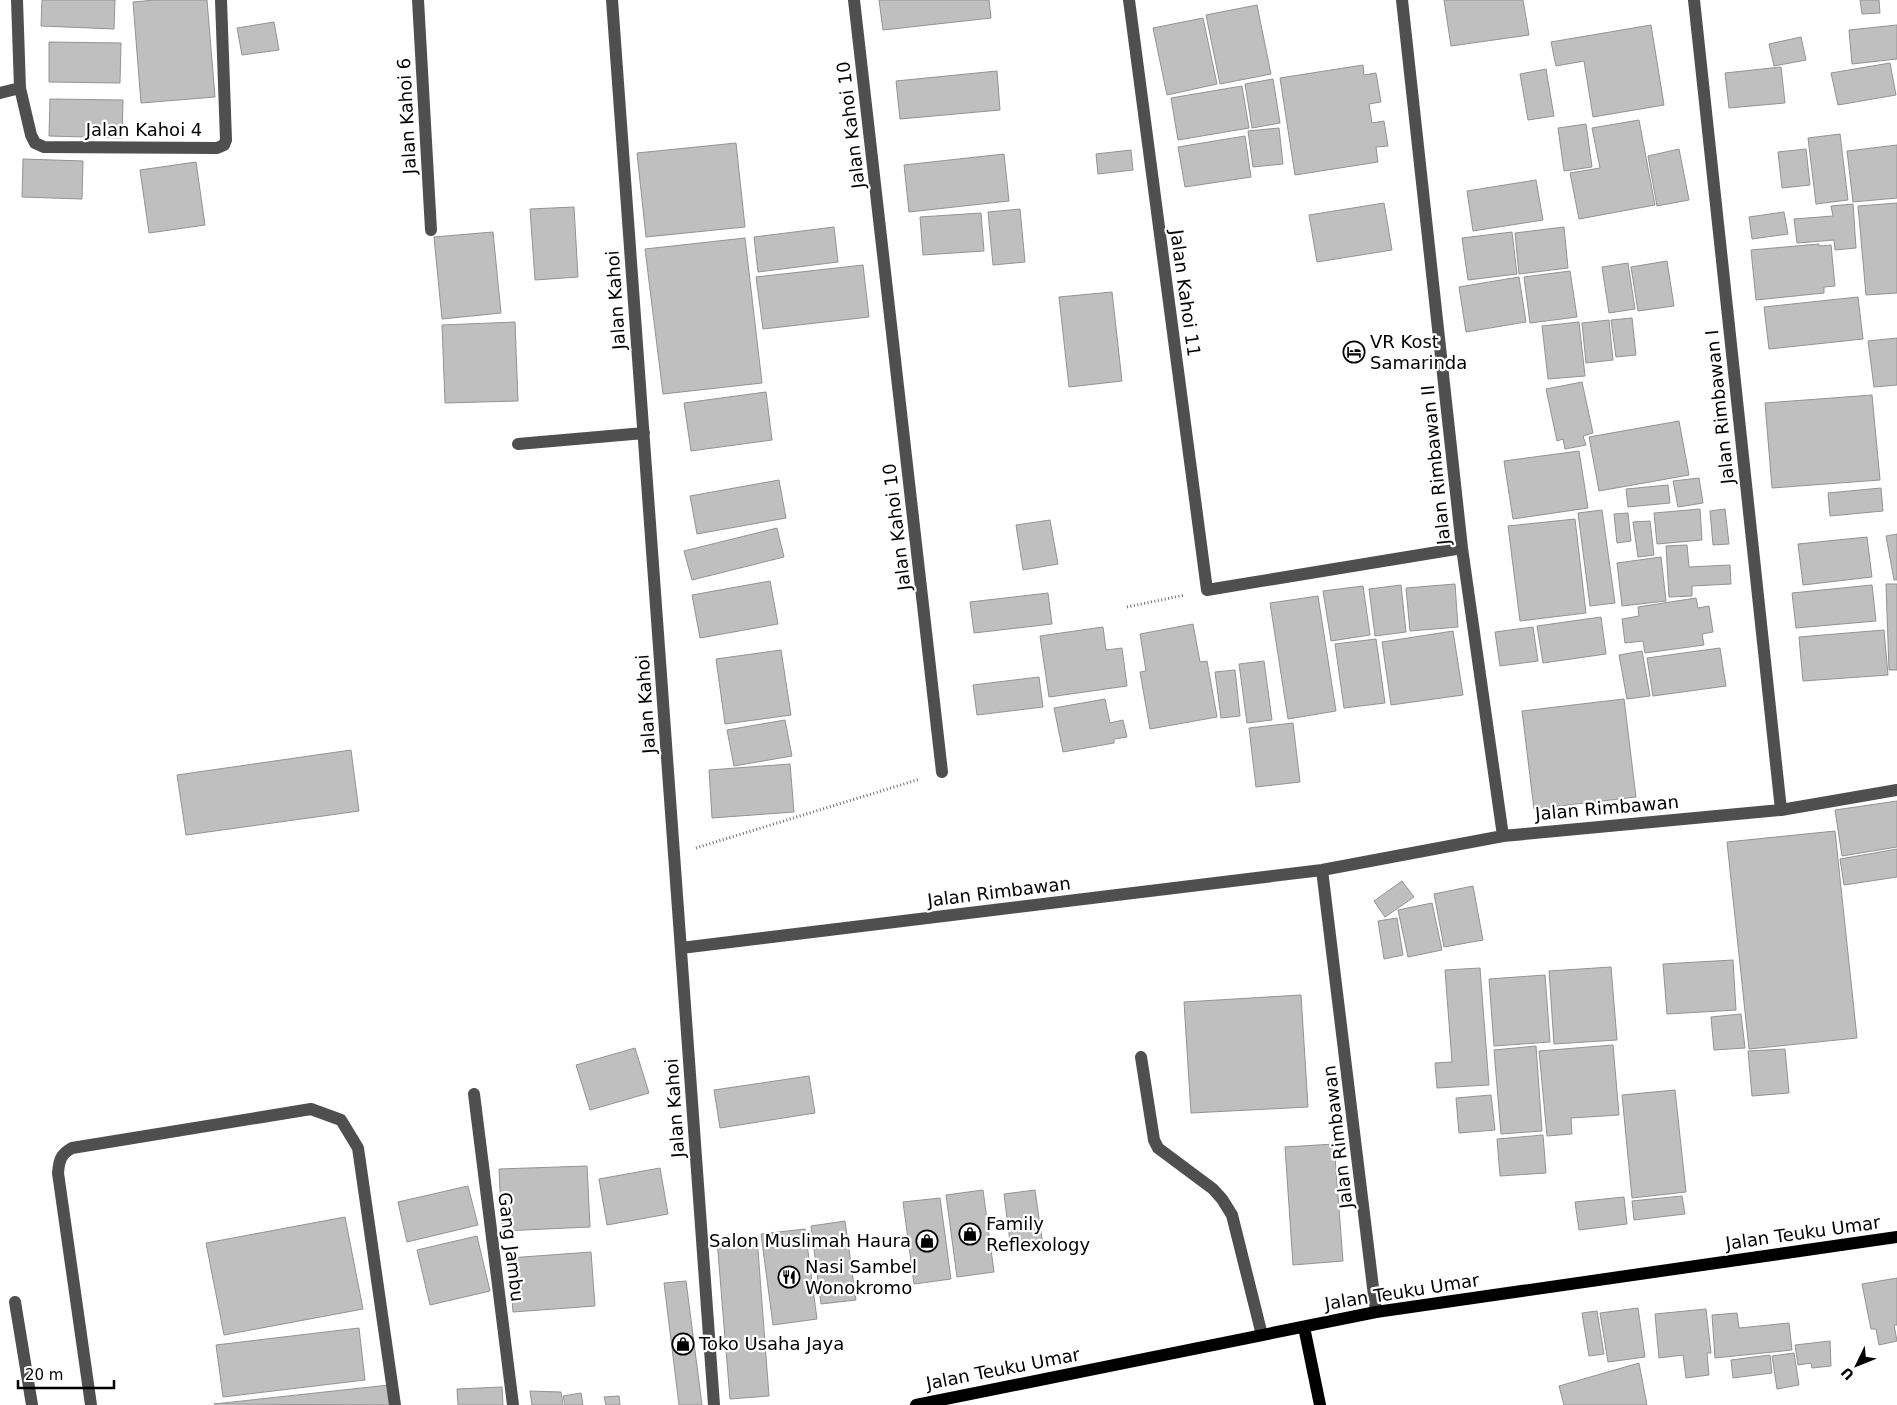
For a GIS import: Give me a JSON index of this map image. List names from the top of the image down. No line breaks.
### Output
{"streets":{"main road":["Jalan Teuku Umar"],"street":["Jalan Kahoi 6","Jalan Kahoi 10","Jalan Kahoi 4","Jalan Kahoi 11","Jalan Kahoi","Jalan Rimbawan I","Jalan Rimbawan II","Jalan Rimbawan","Gang Jambu"]},"crossings":[["Jalan Kahoi","Jalan Rimbawan"],["Jalan Rimbawan I","Jalan Rimbawan"],["Jalan Rimbawan II","Jalan Rimbawan"],["Jalan Rimbawan","Jalan Teuku Umar"]],"places":{"hotel":["VR Kost Samarinda"],"shop":["Family Reflexology","Salon Muslimah Haura","Toko Usaha Jaya"],"restaurant":["Nasi Sambel Wonokromo"]},"scale_bar":"20 m","north":"bottom left"}
